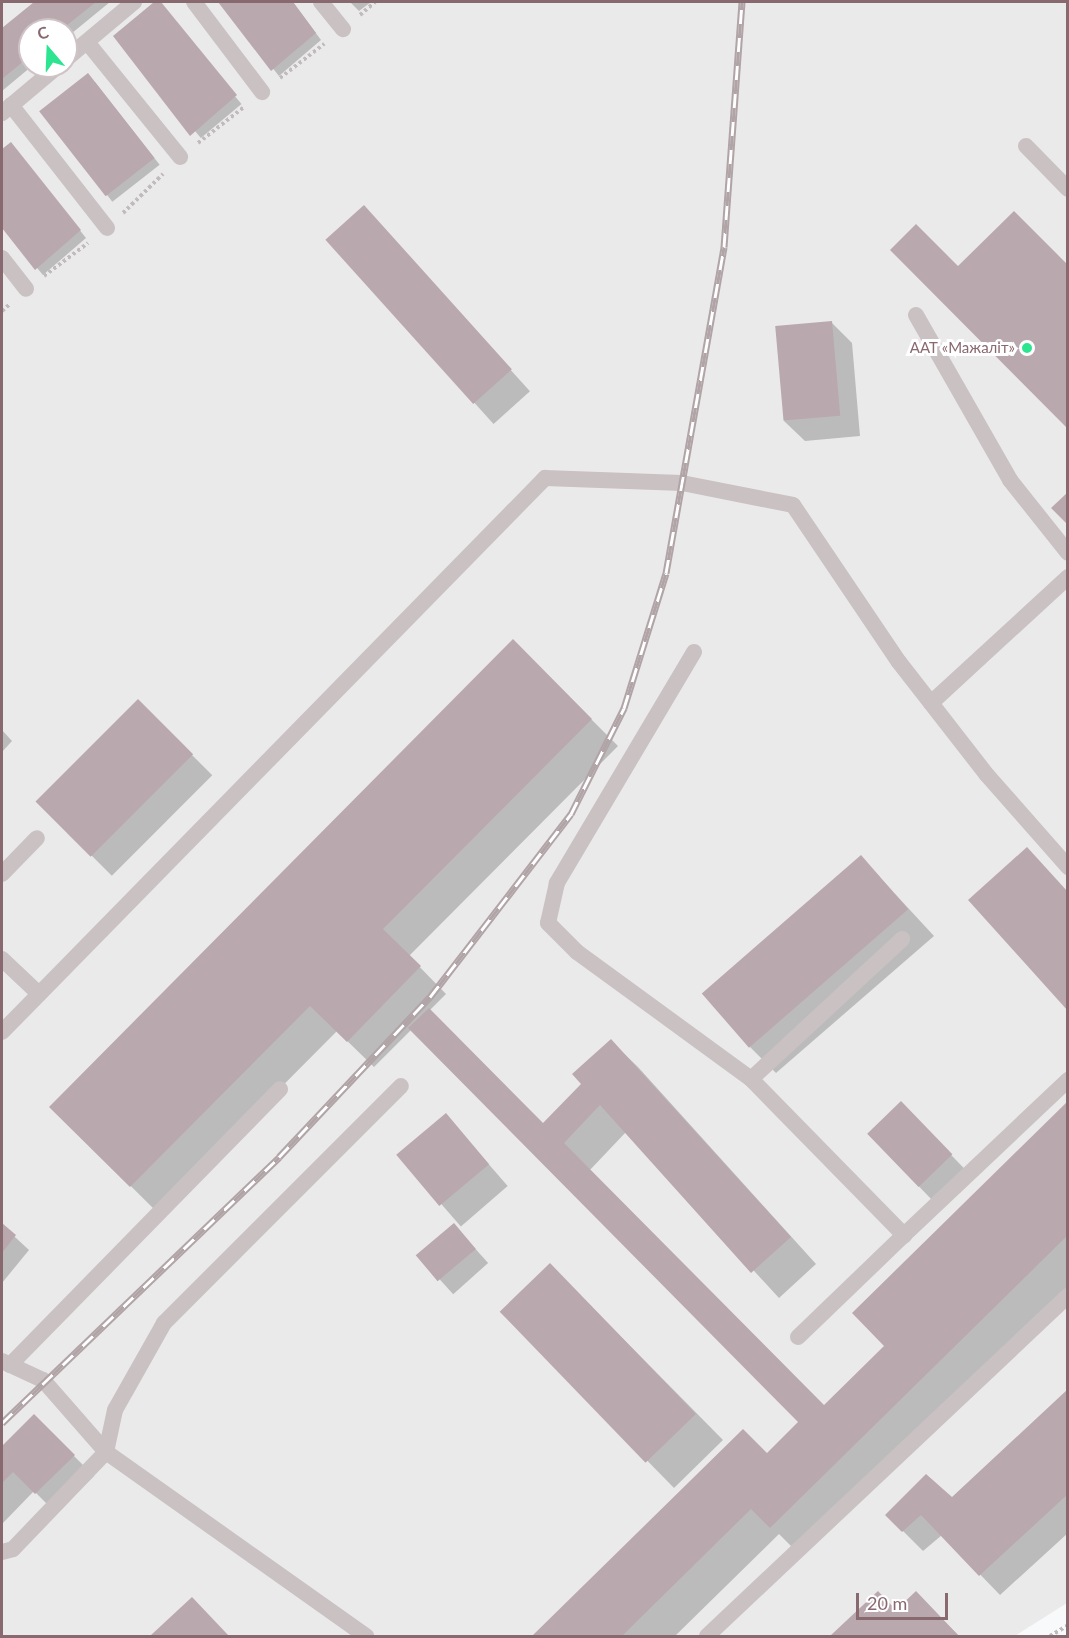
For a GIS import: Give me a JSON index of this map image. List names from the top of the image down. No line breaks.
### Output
{"places":["ААТ «Мажаліт»"],"scale_bar":"20 m","north":"top"}
